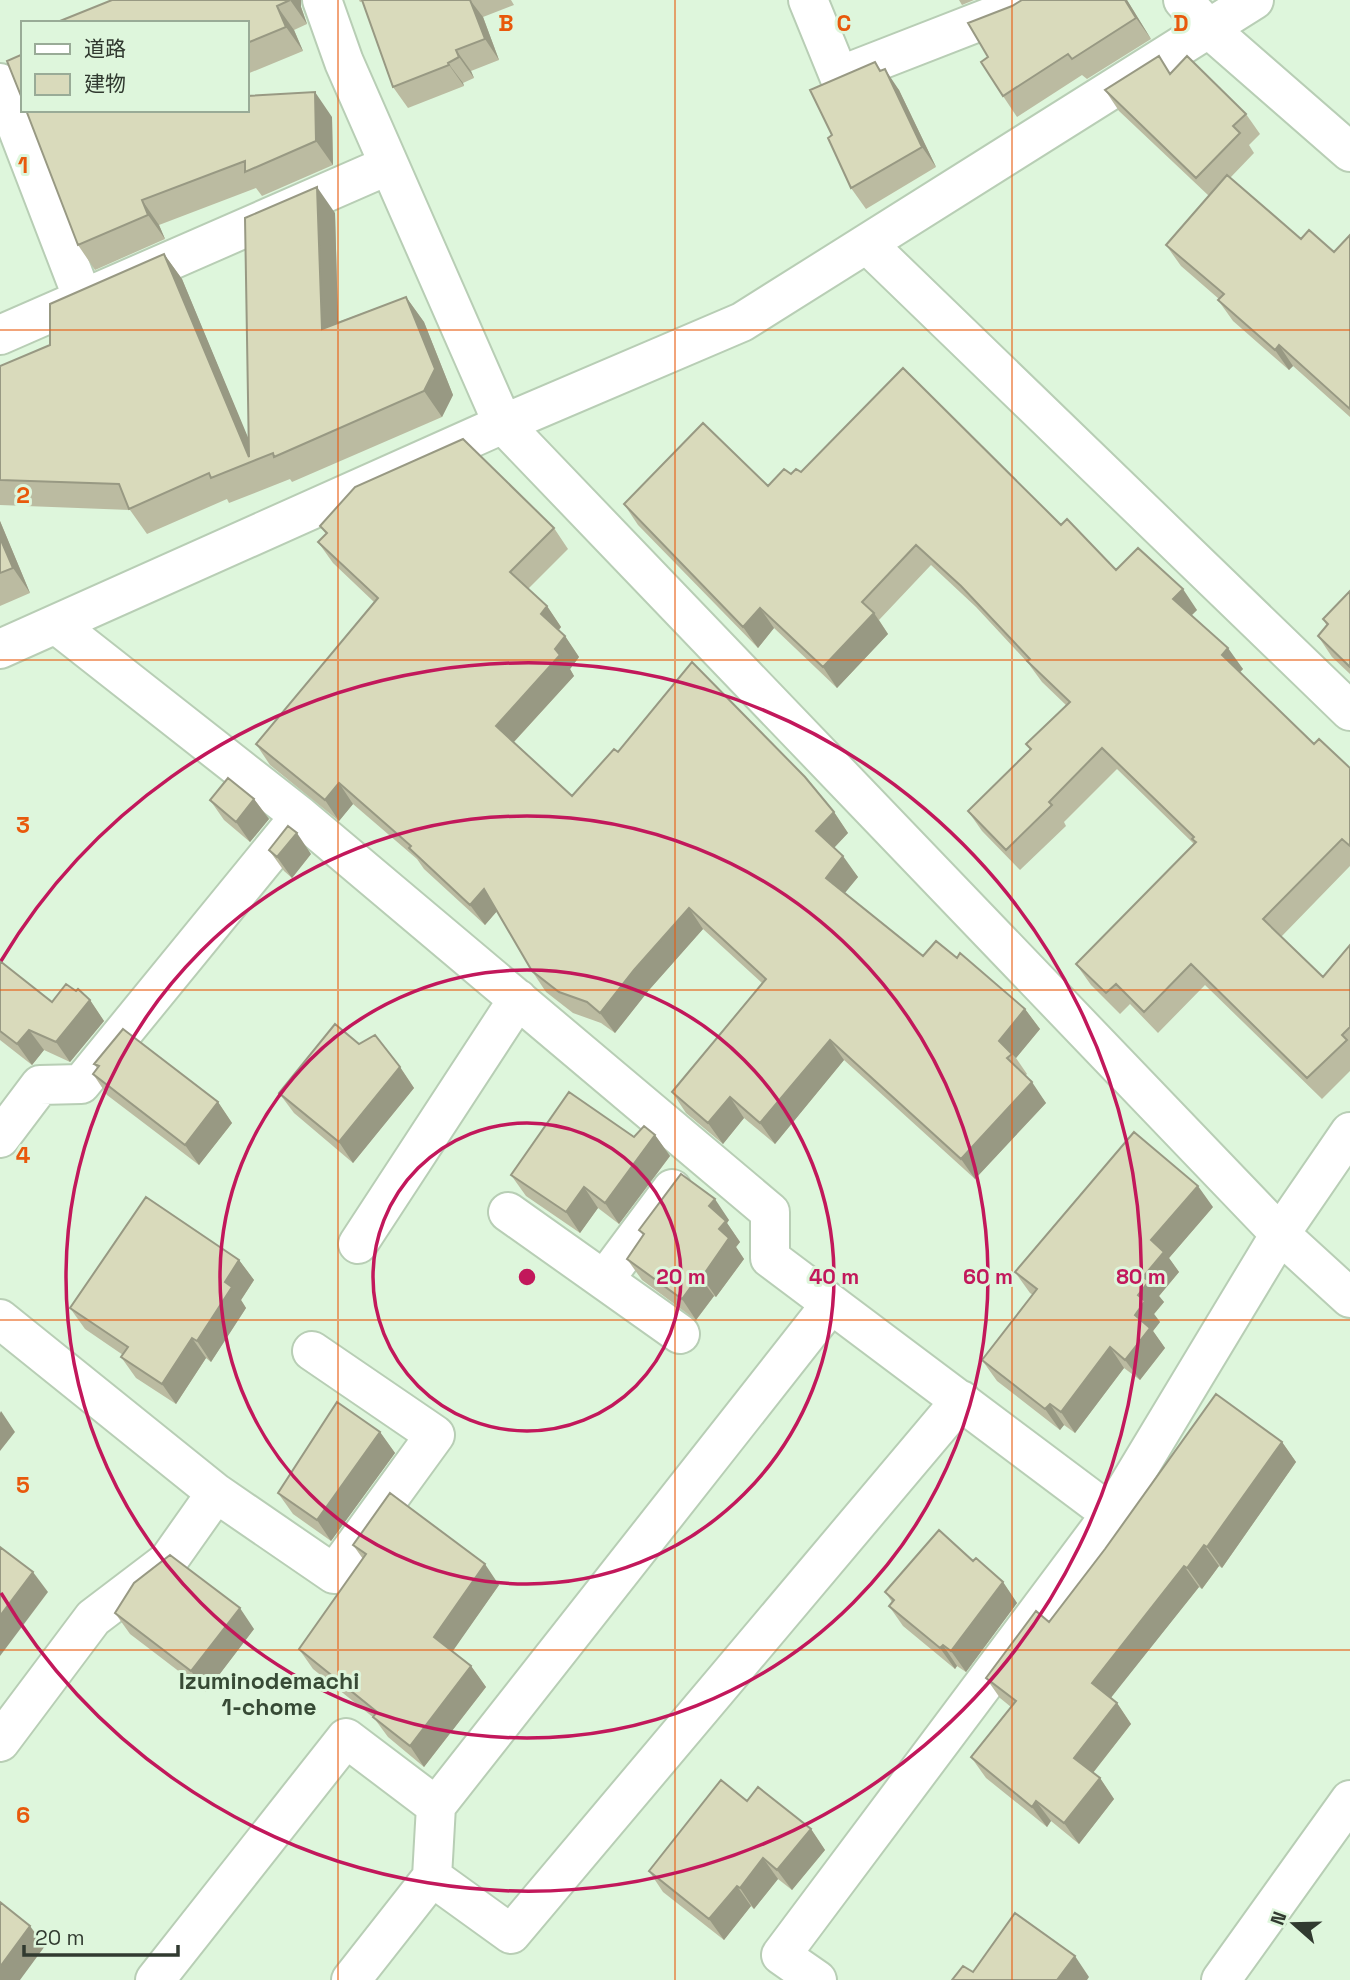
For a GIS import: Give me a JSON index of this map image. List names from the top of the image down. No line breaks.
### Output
{"districts":["Izuminodemachi 1-chome"],"legend":["道路","建物"],"scale_bar":"20 m","north":"left","grid":{"columns":["B","C","D"],"rows":["1","2","3","4","5","6"]},"rings":["20 m","40 m","60 m","80 m"]}
